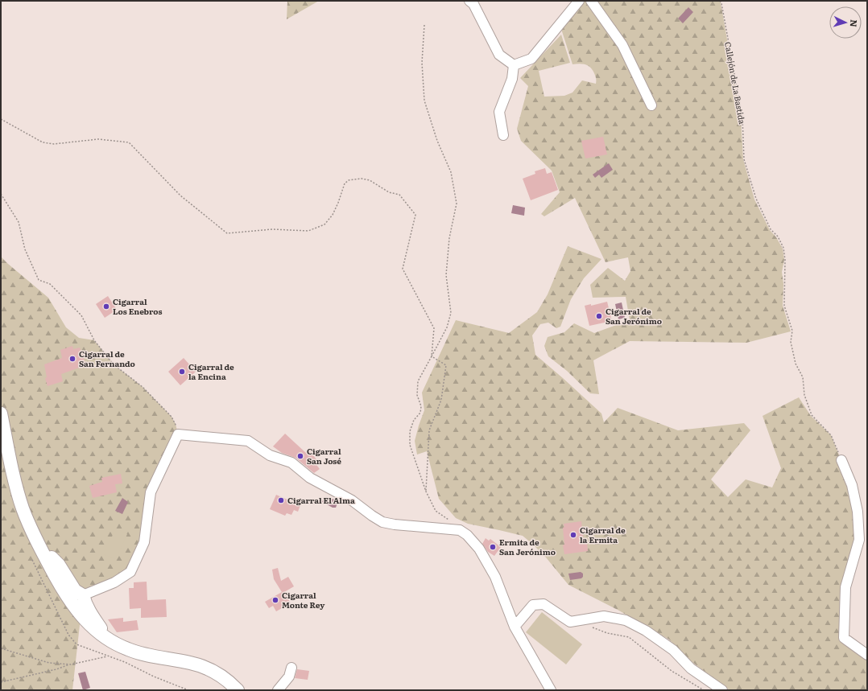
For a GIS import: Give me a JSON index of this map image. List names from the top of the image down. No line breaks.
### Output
{"streets":{"path":["Callejón de La Bastida"]},"places":["Cigarral Los Enebros","Cigarral de San Jerónimo","Cigarral de San Fernando","Cigarral de la Encina","Cigarral San José","Cigarral El Alma","Cigarral de la Ermita","Ermita de San Jerónimo","Cigarral Monte Rey"],"north":"right"}
